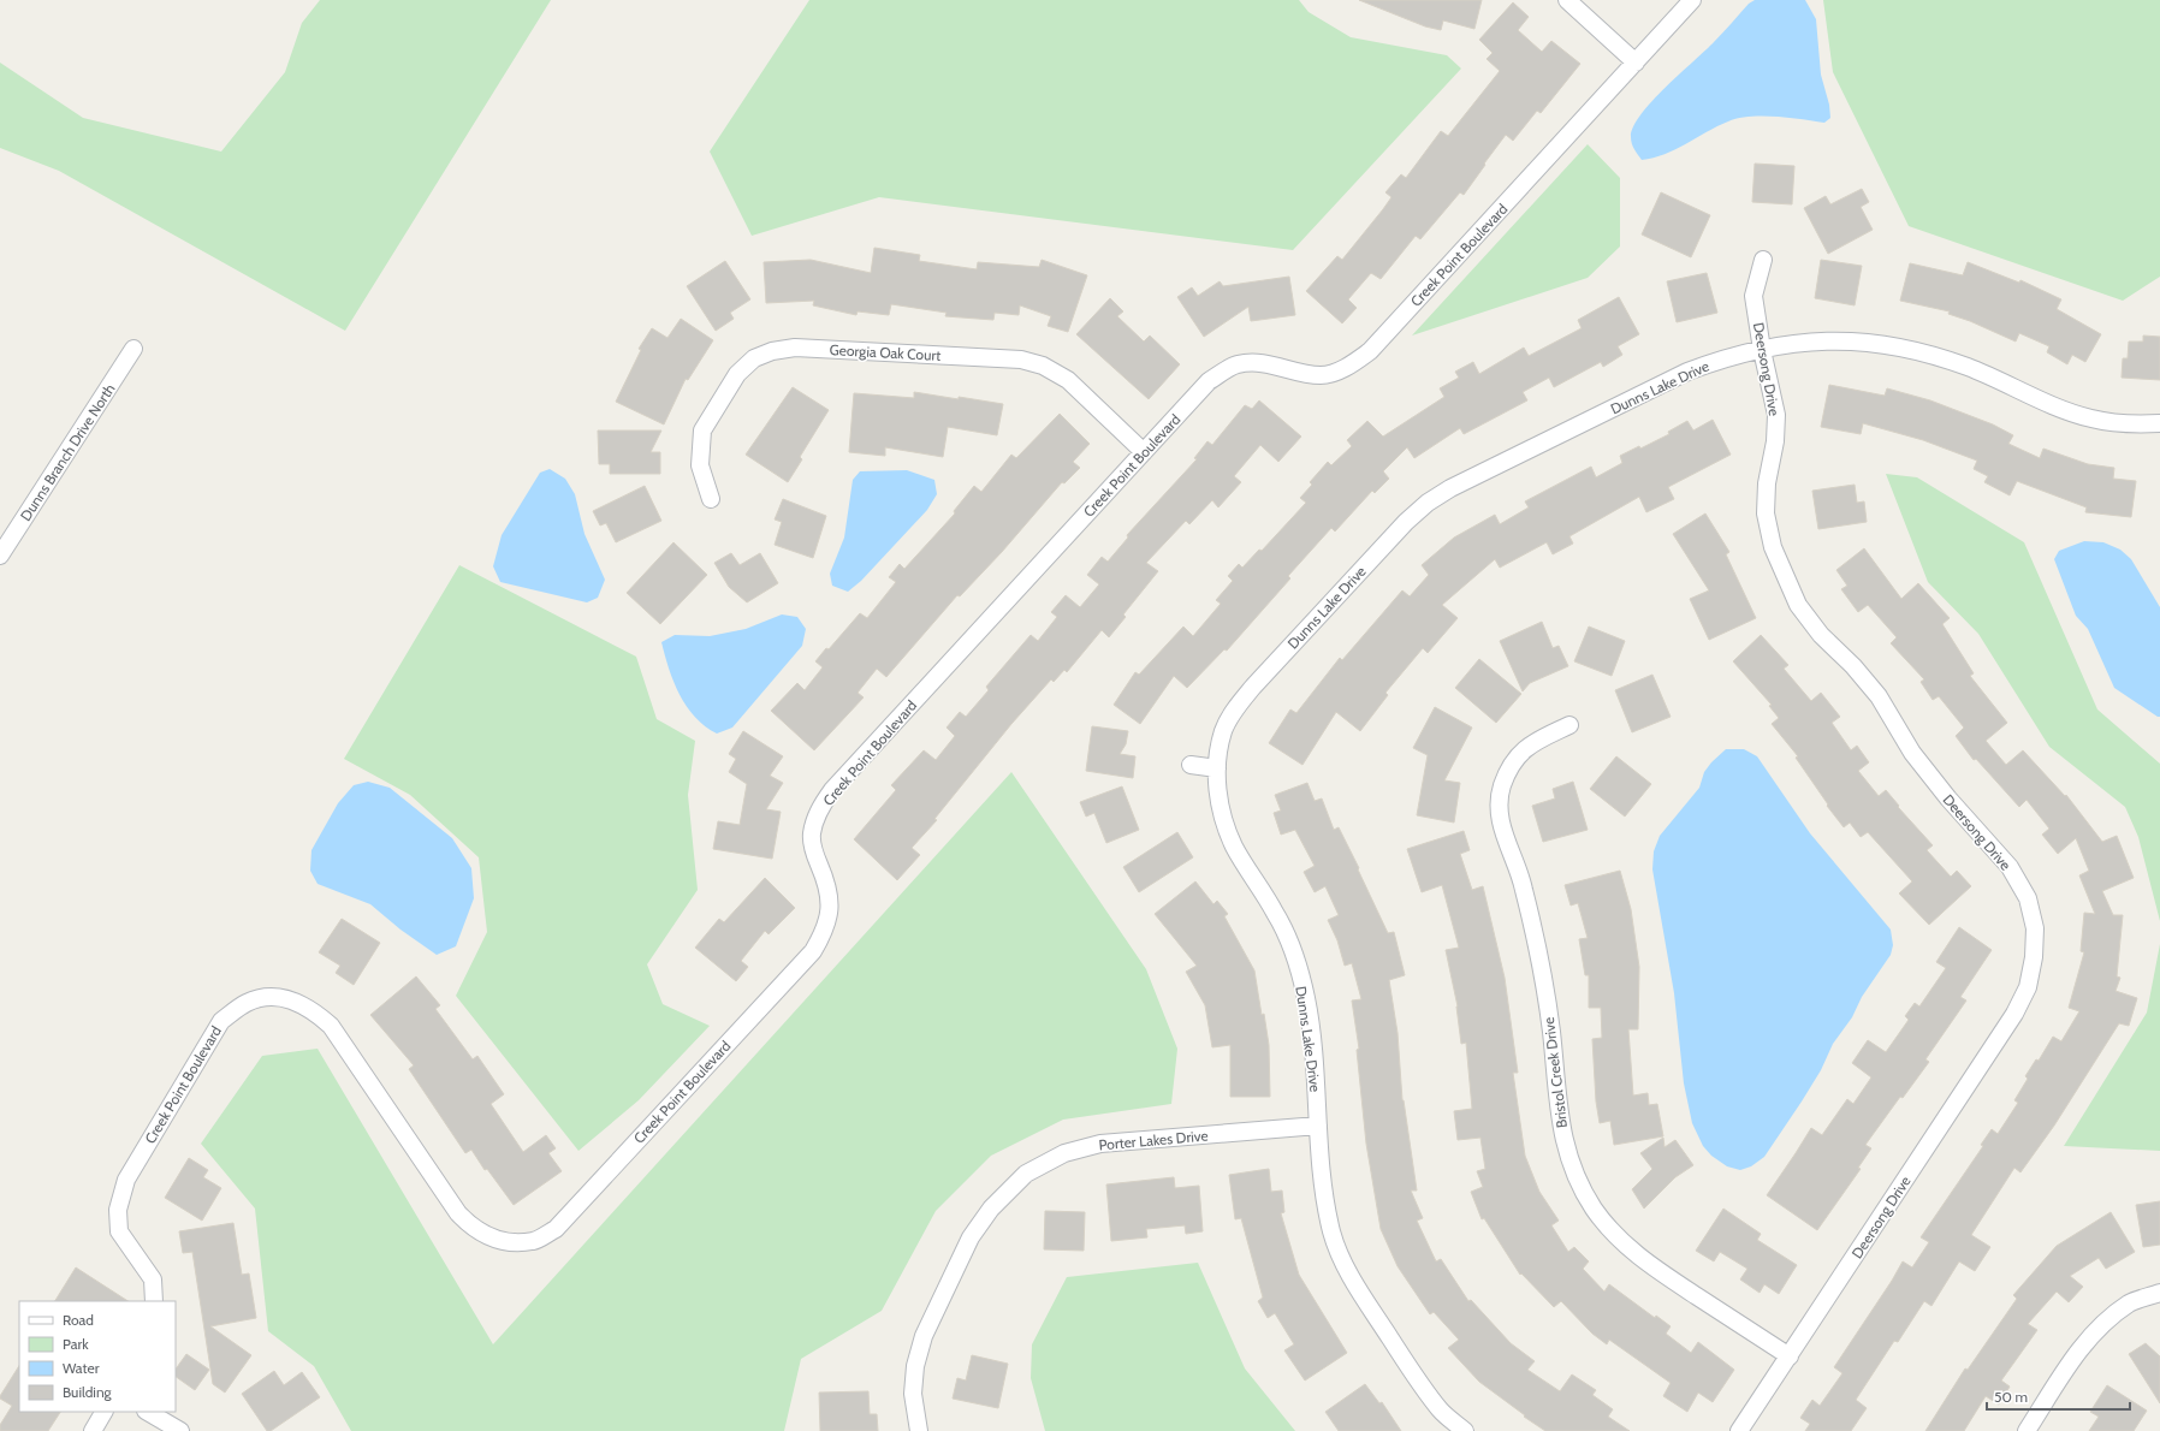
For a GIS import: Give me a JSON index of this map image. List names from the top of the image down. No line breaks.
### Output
{"streets":{"street":["Creek Point Boulevard","Georgia Oak Court","Deersong Drive","Dunns Lake Drive","Dunns Branch Drive North","Bristol Creek Drive","Porter Lakes Drive"]},"crossings":[["Creek Point Boulevard","Georgia Oak Court"],["Deersong Drive","Dunns Lake Drive"],["Deersong Drive","Bristol Creek Drive"],["Dunns Lake Drive","Porter Lakes Drive"]],"legend":["Road","Park","Water","Building"],"scale_bar":"50 m"}
